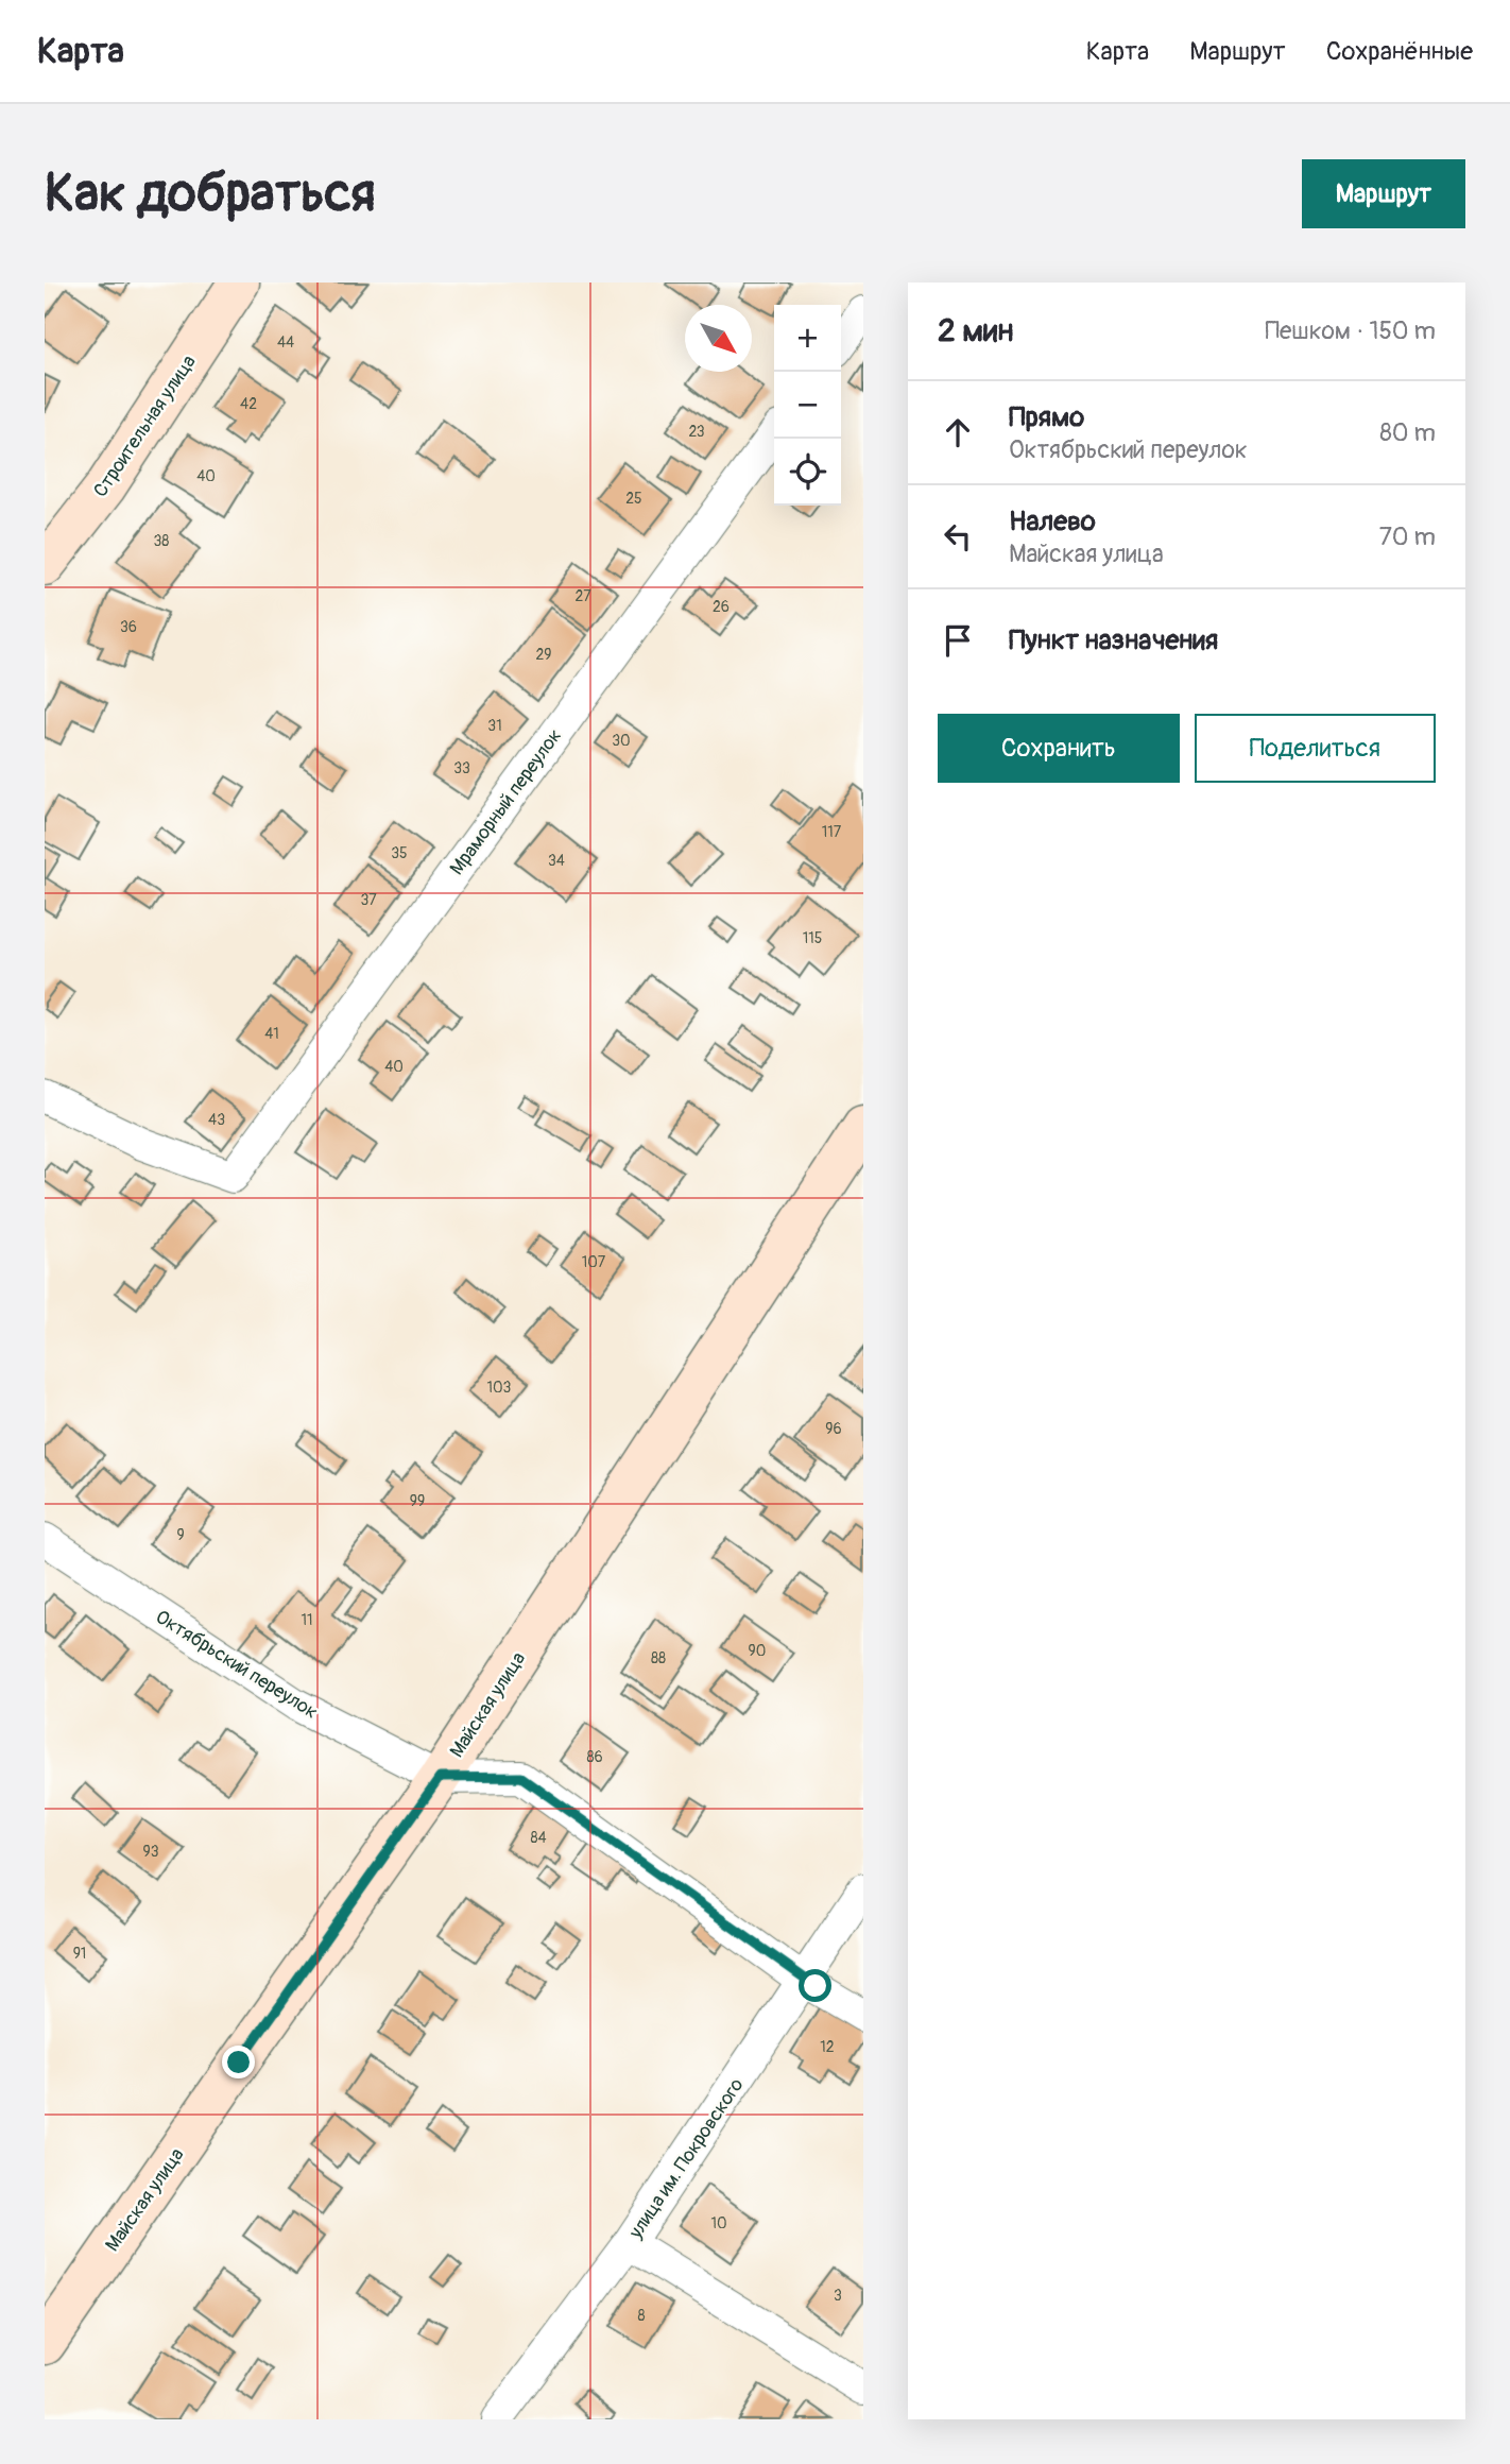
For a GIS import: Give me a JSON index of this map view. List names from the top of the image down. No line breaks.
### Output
{"streets":{"street":["Строительная улица","Мраморный переулок","Октябрьский переулок","Майская улица","улица им. Покровского"]},"crossings":[["Октябрьский переулок","Майская улица"],["Октябрьский переулок","улица им. Покровского"]],"house_numbers":["44","42","23","40","25","38","27","26","36","29","31","30","33","117","35","34","37","115","41","40","43","107","103","96","99","9","11","90","88","86","84","93","91","12","10","3","8"],"north":"bottom right","page":{"header":"Карта","nav":["Карта","Маршрут","Сохранённые"],"buttons":["Маршрут",["Сохранить","Поделиться"]],"title":"Как добраться","heading":["2 мин","Пешком · 150 m"],"map_buttons":["+","−"],"list":[["Прямо","Октябрьский переулок","80 m"],["Налево","Майская улица","70 m"],"Пункт назначения"]}}
